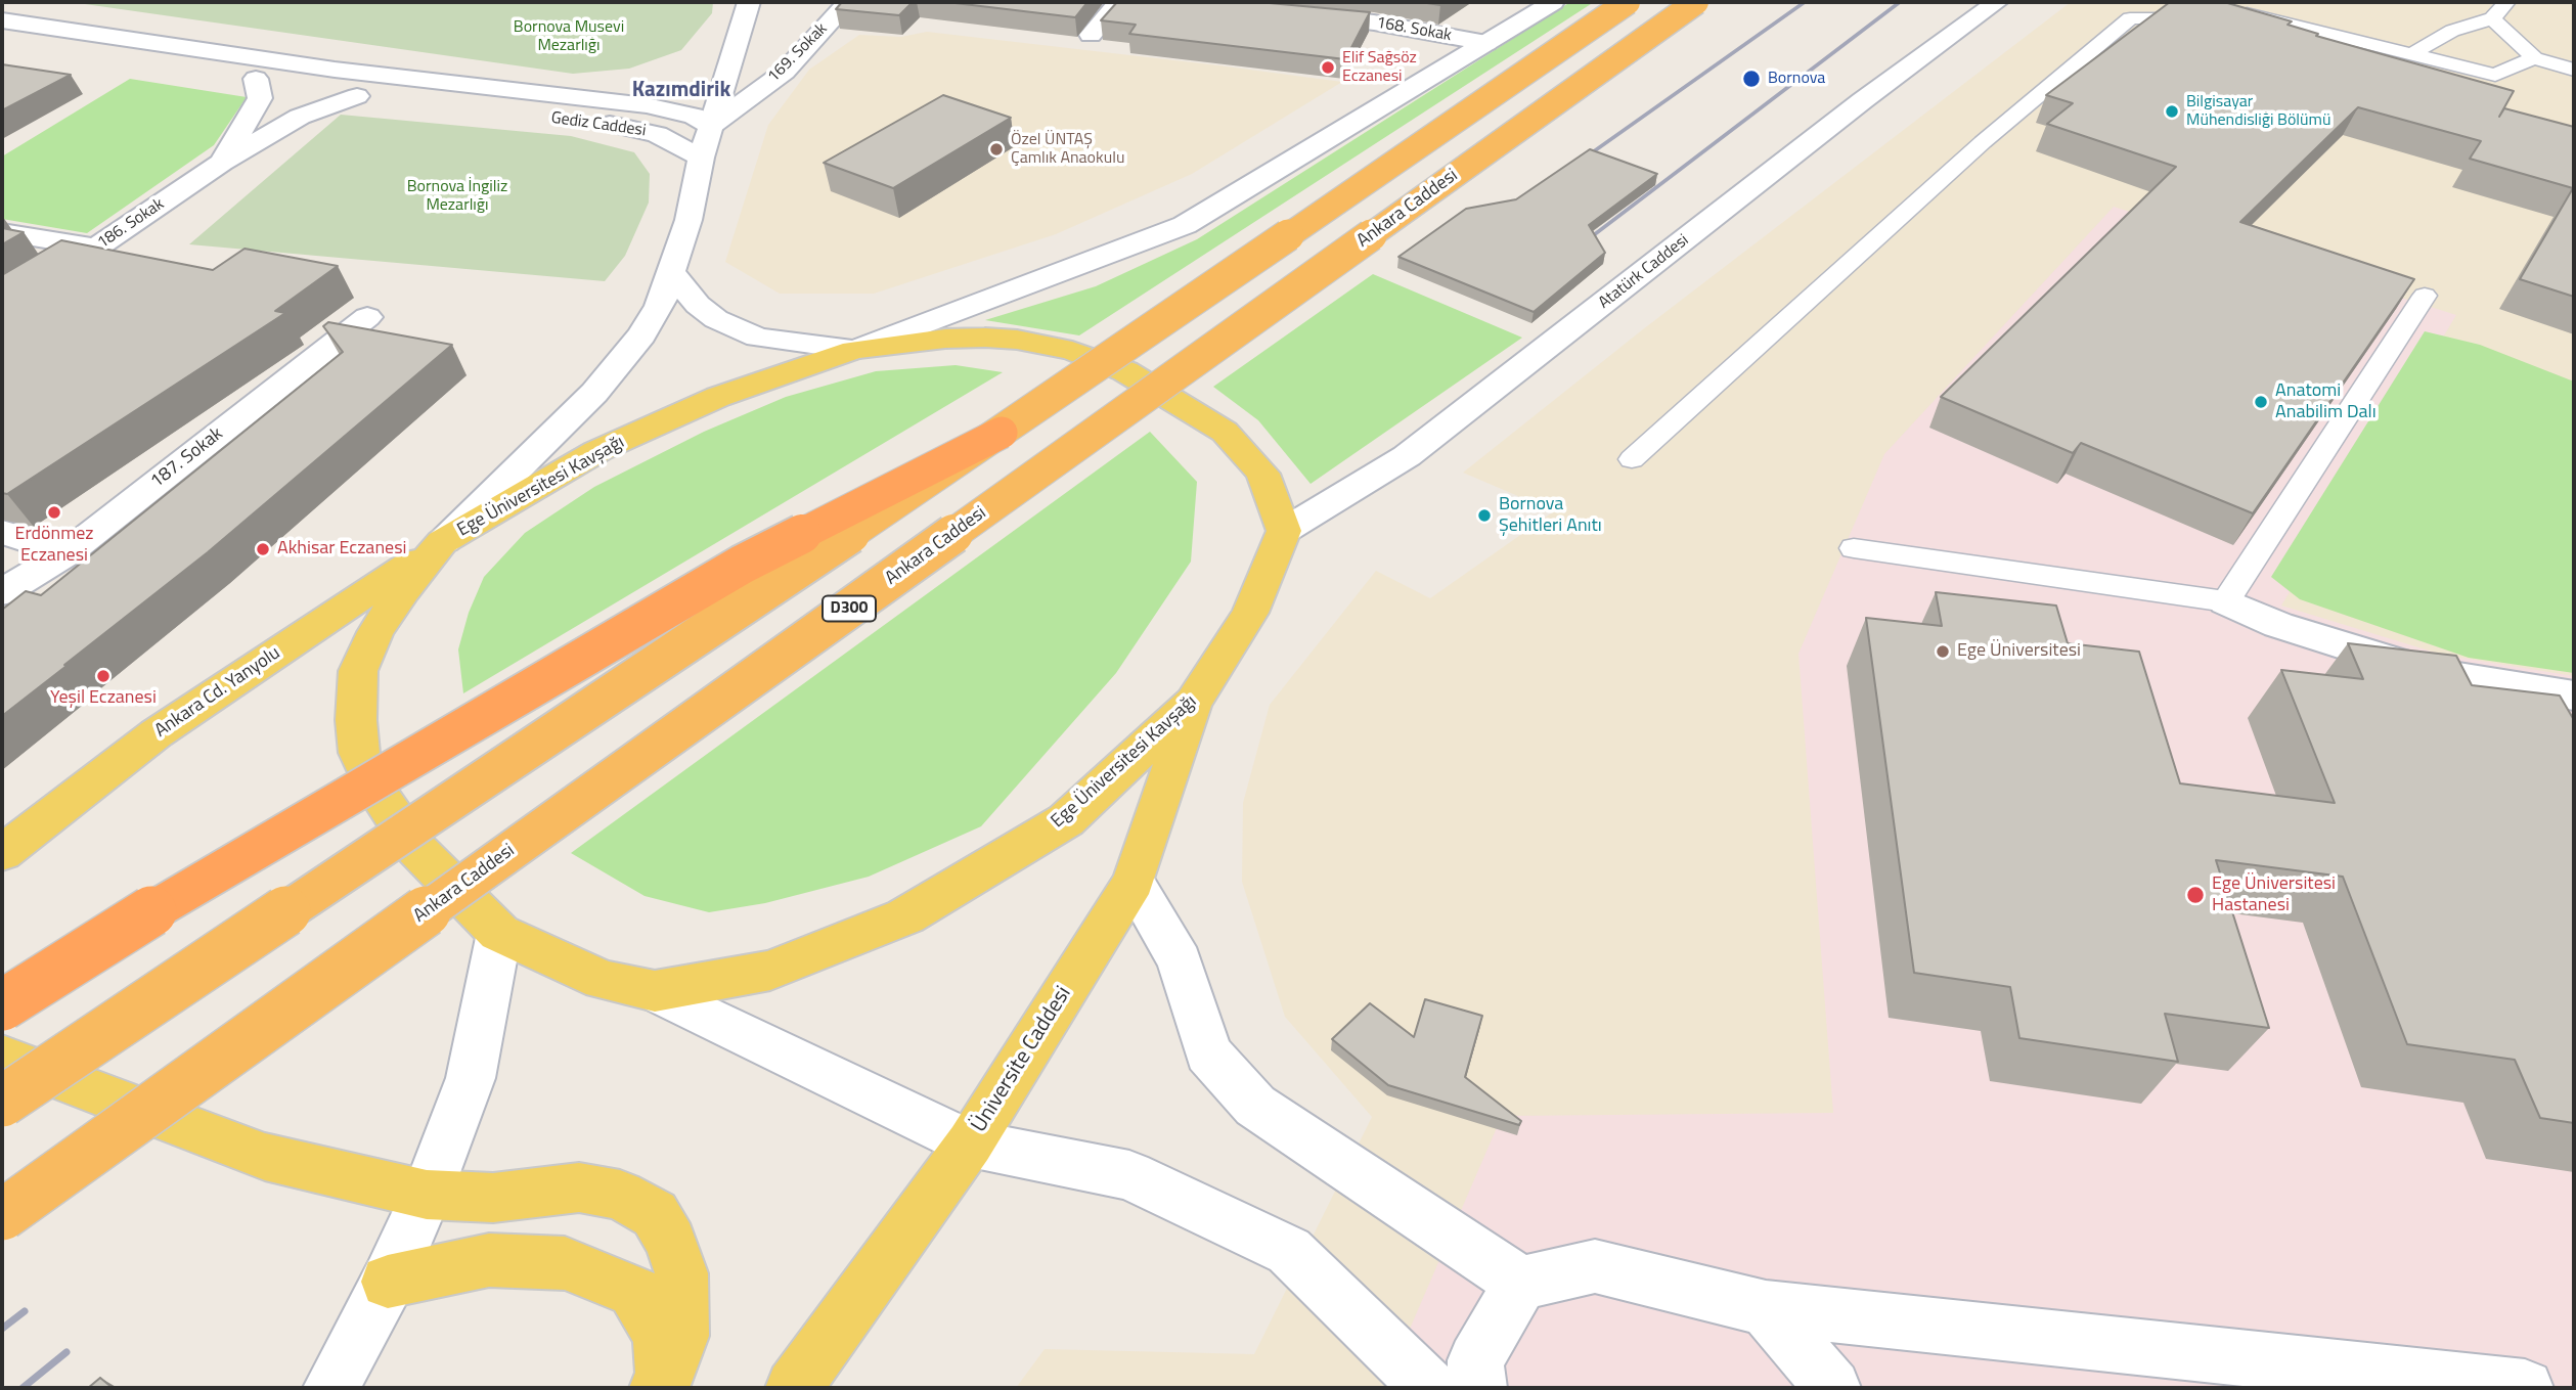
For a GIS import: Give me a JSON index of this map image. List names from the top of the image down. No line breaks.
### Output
{"streets":{"highway":["Ankara Caddesi","D300"],"main road":["168. Sokak","169. Sokak","Gediz Caddesi","186. Sokak","Atatürk Caddesi","187. Sokak","Ege Üniversitesi Kavşağı","Ankara Cd. Yanyolu","Üniversite Caddesi"]},"crossings":[["169. Sokak","Gediz Caddesi"],["Atatürk Caddesi","Ege Üniversitesi Kavşağı"],["Ege Üniversitesi Kavşağı","Ankara Cd. Yanyolu"],["Ege Üniversitesi Kavşağı","Üniversite Caddesi"]],"districts":["Kazımdirik"],"parks":["Bornova Musevi Mezarlığı","Bornova İngiliz Mezarlığı"],"places":["Elif Sağsöz Eczanesi","Bornova","Bilgisayar Mühendisliği Bölümü","Özel ÜNTAŞ Çamlık Anaokulu","Anatomi Anabilim Dalı","Erdönmez Eczanesi","Bornova Şehitleri Anıtı","Akhisar Eczanesi","Ege Üniversitesi","Yeşil Eczanesi","Ege Üniversitesi Hastanesi"]}
